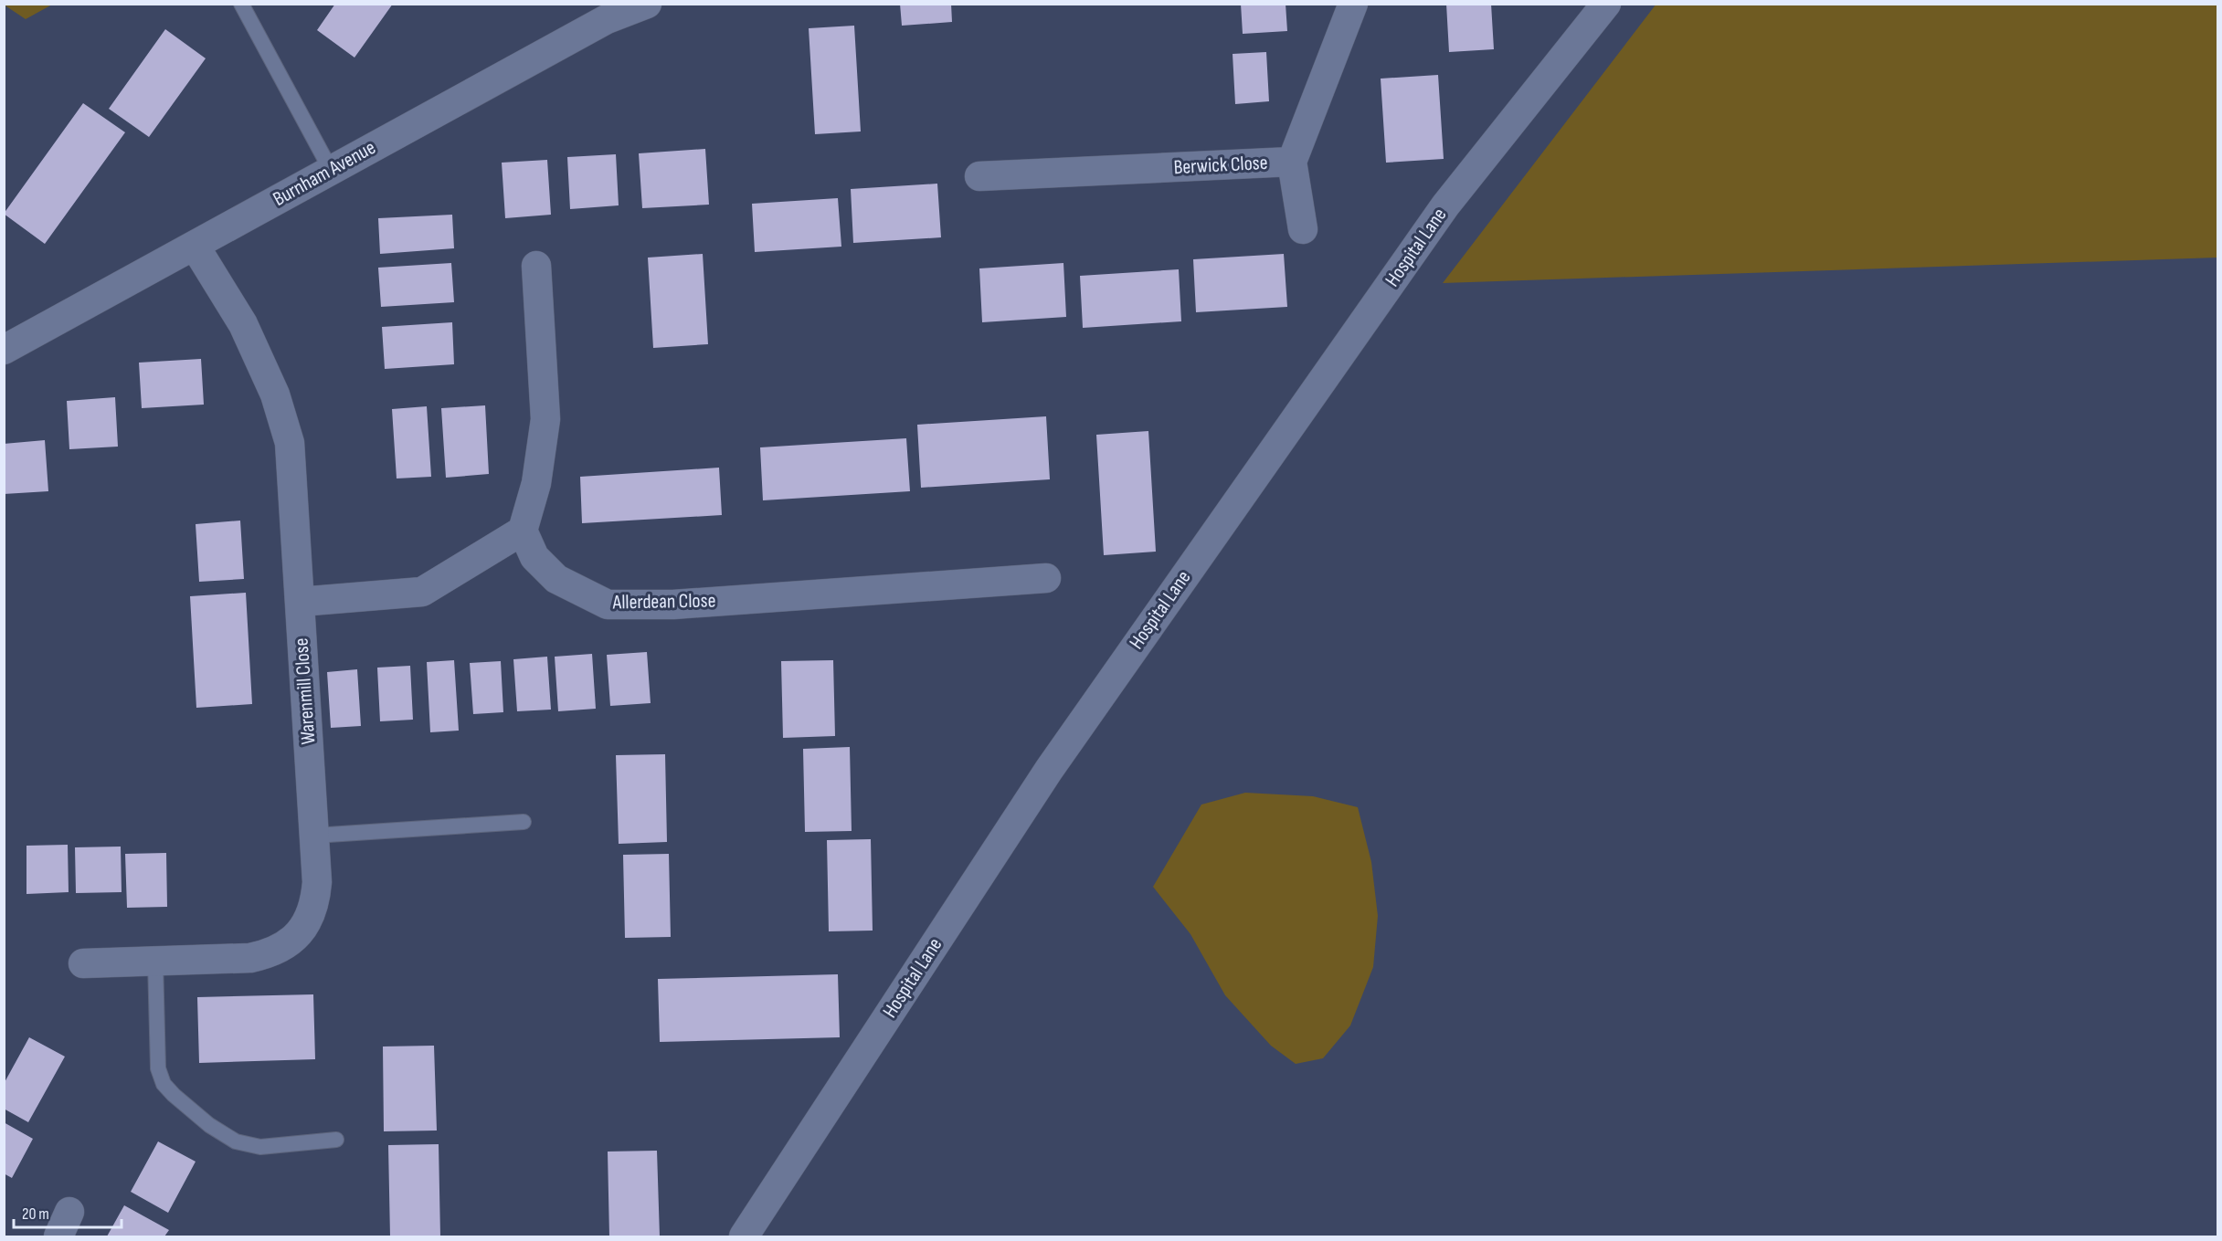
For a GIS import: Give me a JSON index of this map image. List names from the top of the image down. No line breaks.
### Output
{"streets":{"street":["Berwick Close","Burnham Avenue","Hospital Lane","Allerdean Close","Warenmill Close"]},"crossings":[["Burnham Avenue","Warenmill Close"]],"scale_bar":"20 m"}
